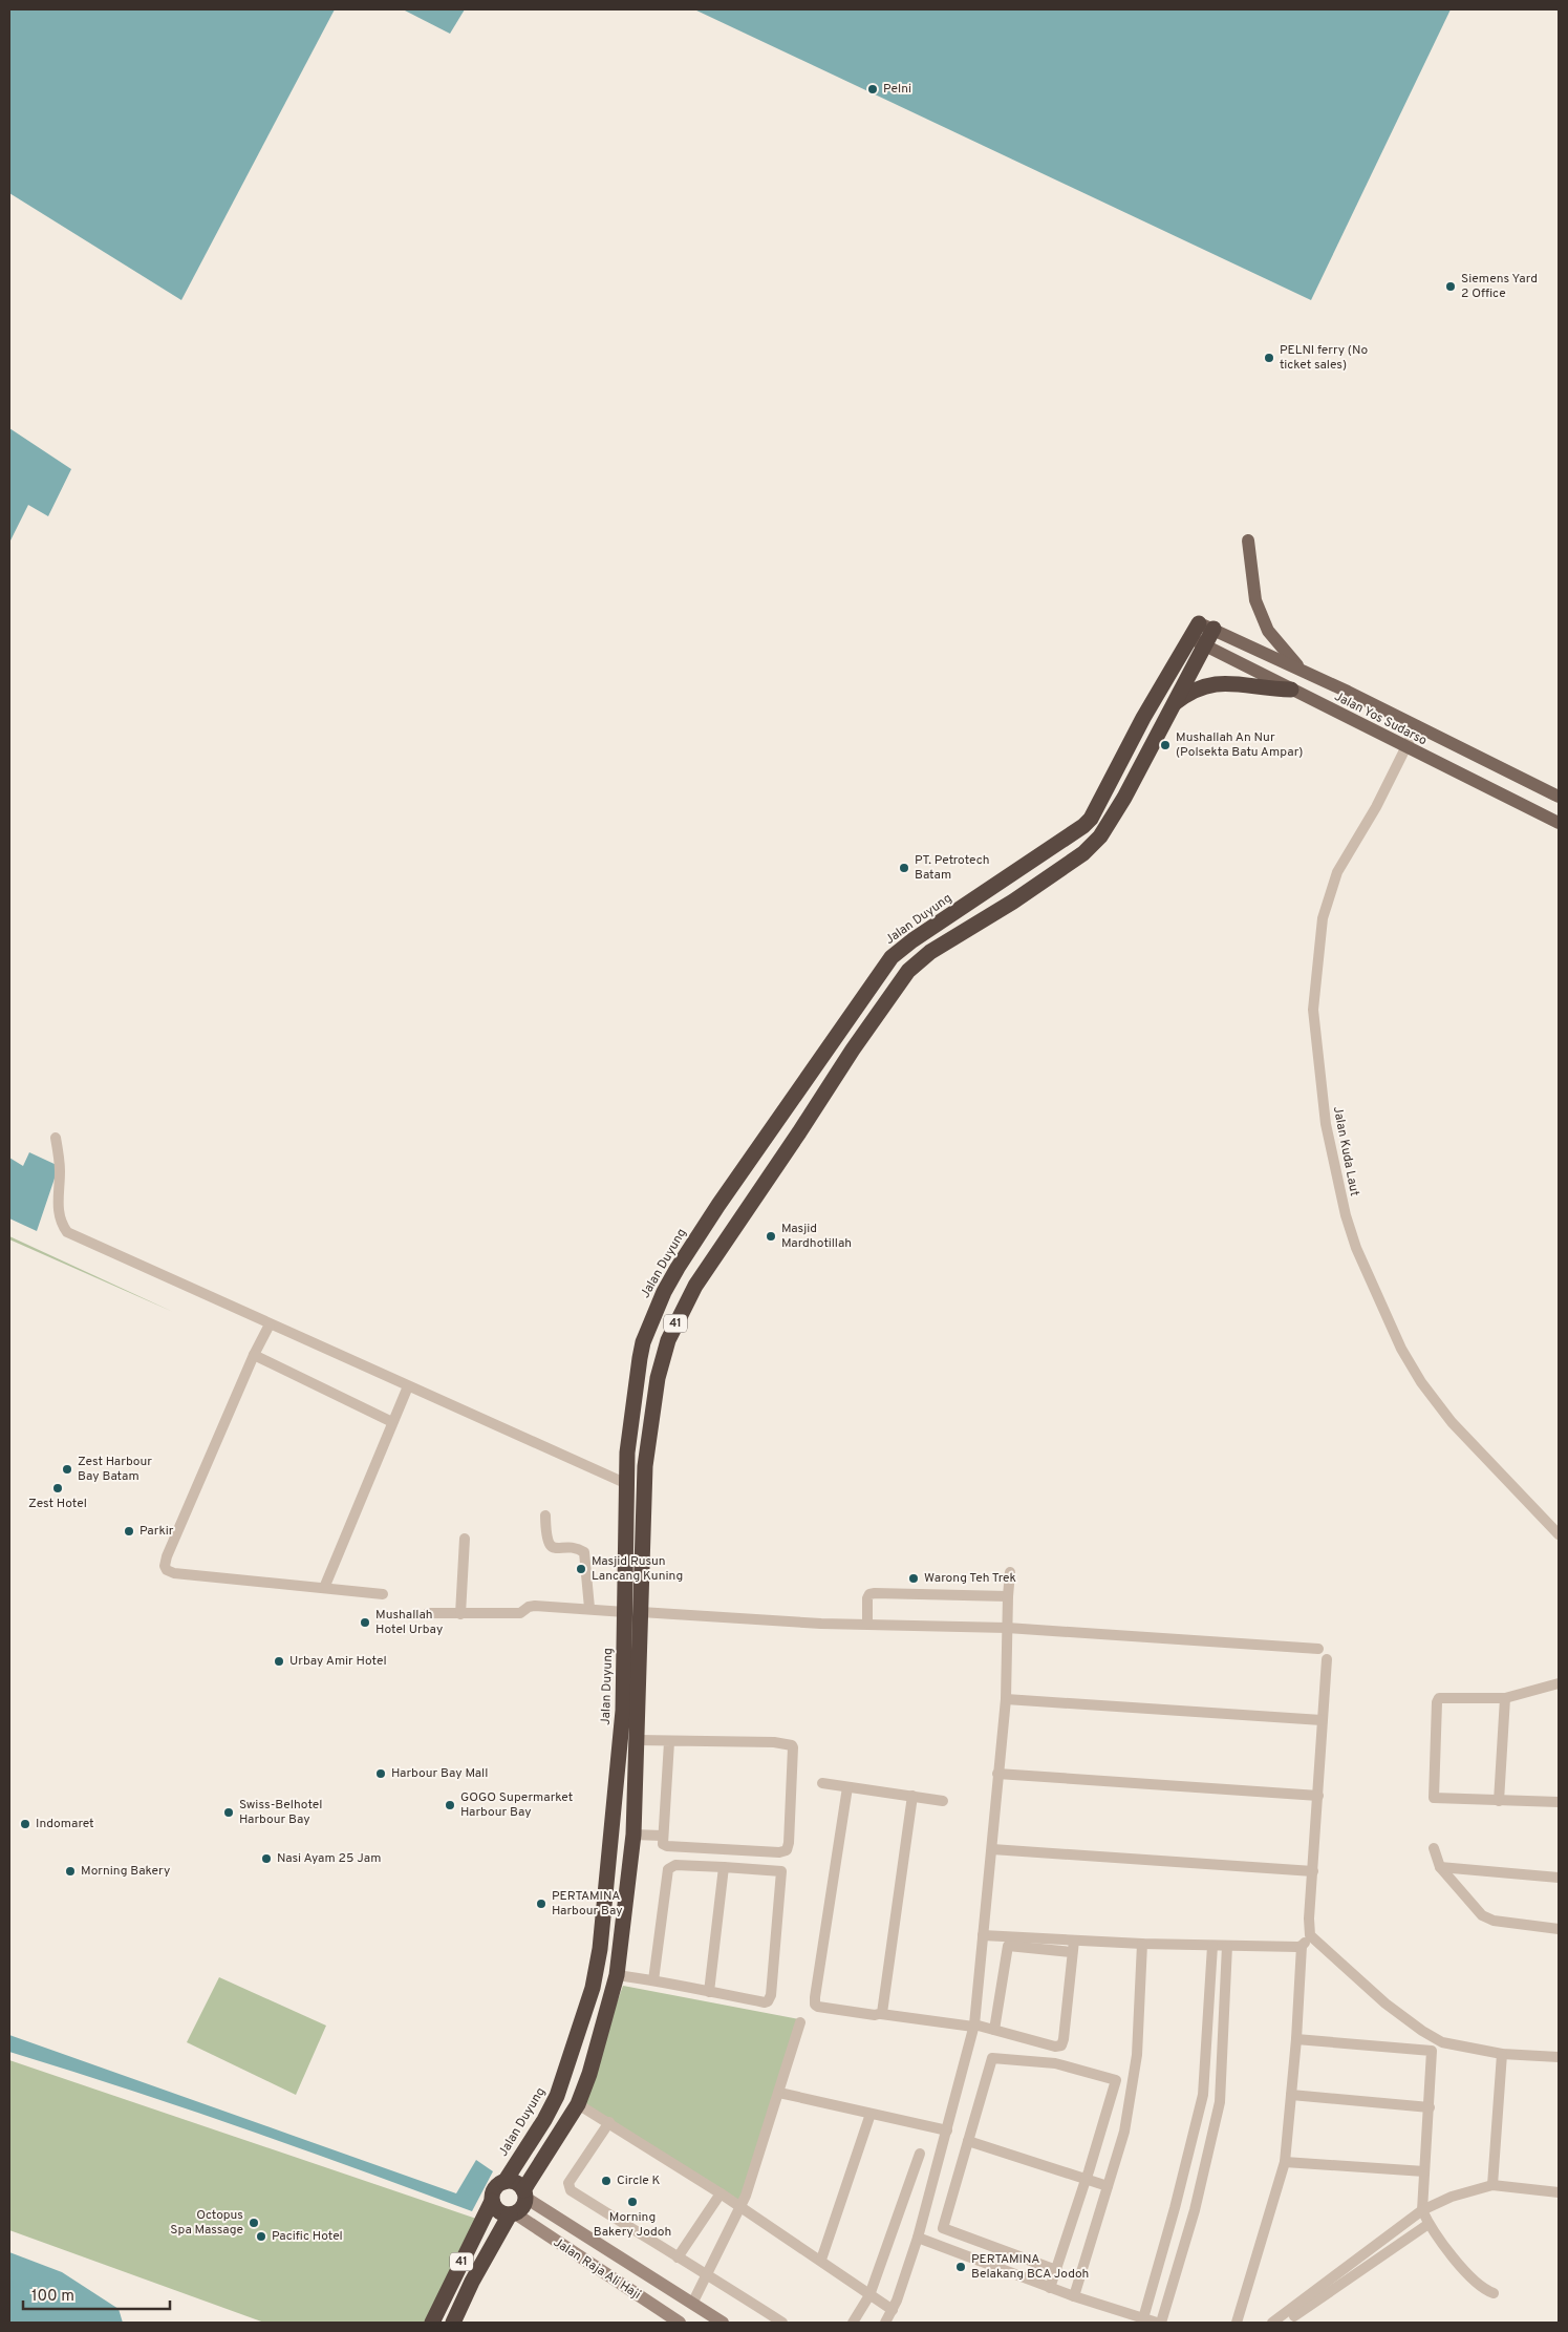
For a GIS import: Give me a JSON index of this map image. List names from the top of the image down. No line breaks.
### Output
{"streets":{"highway":["Jalan Duyung","41"],"main road":["Jalan Yos Sudarso","Jalan Raja Ali Haji"],"street":["Jalan Kuda Laut"]},"crossings":[["Jalan Yos Sudarso","Jalan Duyung"],["Jalan Yos Sudarso","Jalan Kuda Laut"],["Jalan Duyung","41"],["Jalan Duyung","Jalan Raja Ali Haji"],["41","Jalan Raja Ali Haji"]],"places":["Pelni","Siemens Yard 2 Office","PELNI ferry (No ticket sales)","Mushallah An Nur (Polsekta Batu Ampar)","PT. Petrotech Batam","Masjid Mardhotillah","Zest Harbour Bay Batam","Zest Hotel","Parkir","Masjid Rusun Lancang Kuning","Warong Teh Trek","Mushallah Hotel Urbay","Urbay Amir Hotel","Harbour Bay Mall","GOGO Supermarket Harbour Bay","Swiss-Belhotel Harbour Bay","Indomaret","Nasi Ayam 25 Jam","Morning Bakery","PERTAMINA Harbour Bay","Circle K","Morning Bakery Jodoh","Octopus Spa Massage","Pacific Hotel","PERTAMINA Belakang BCA Jodoh"],"scale_bar":"100 m"}
